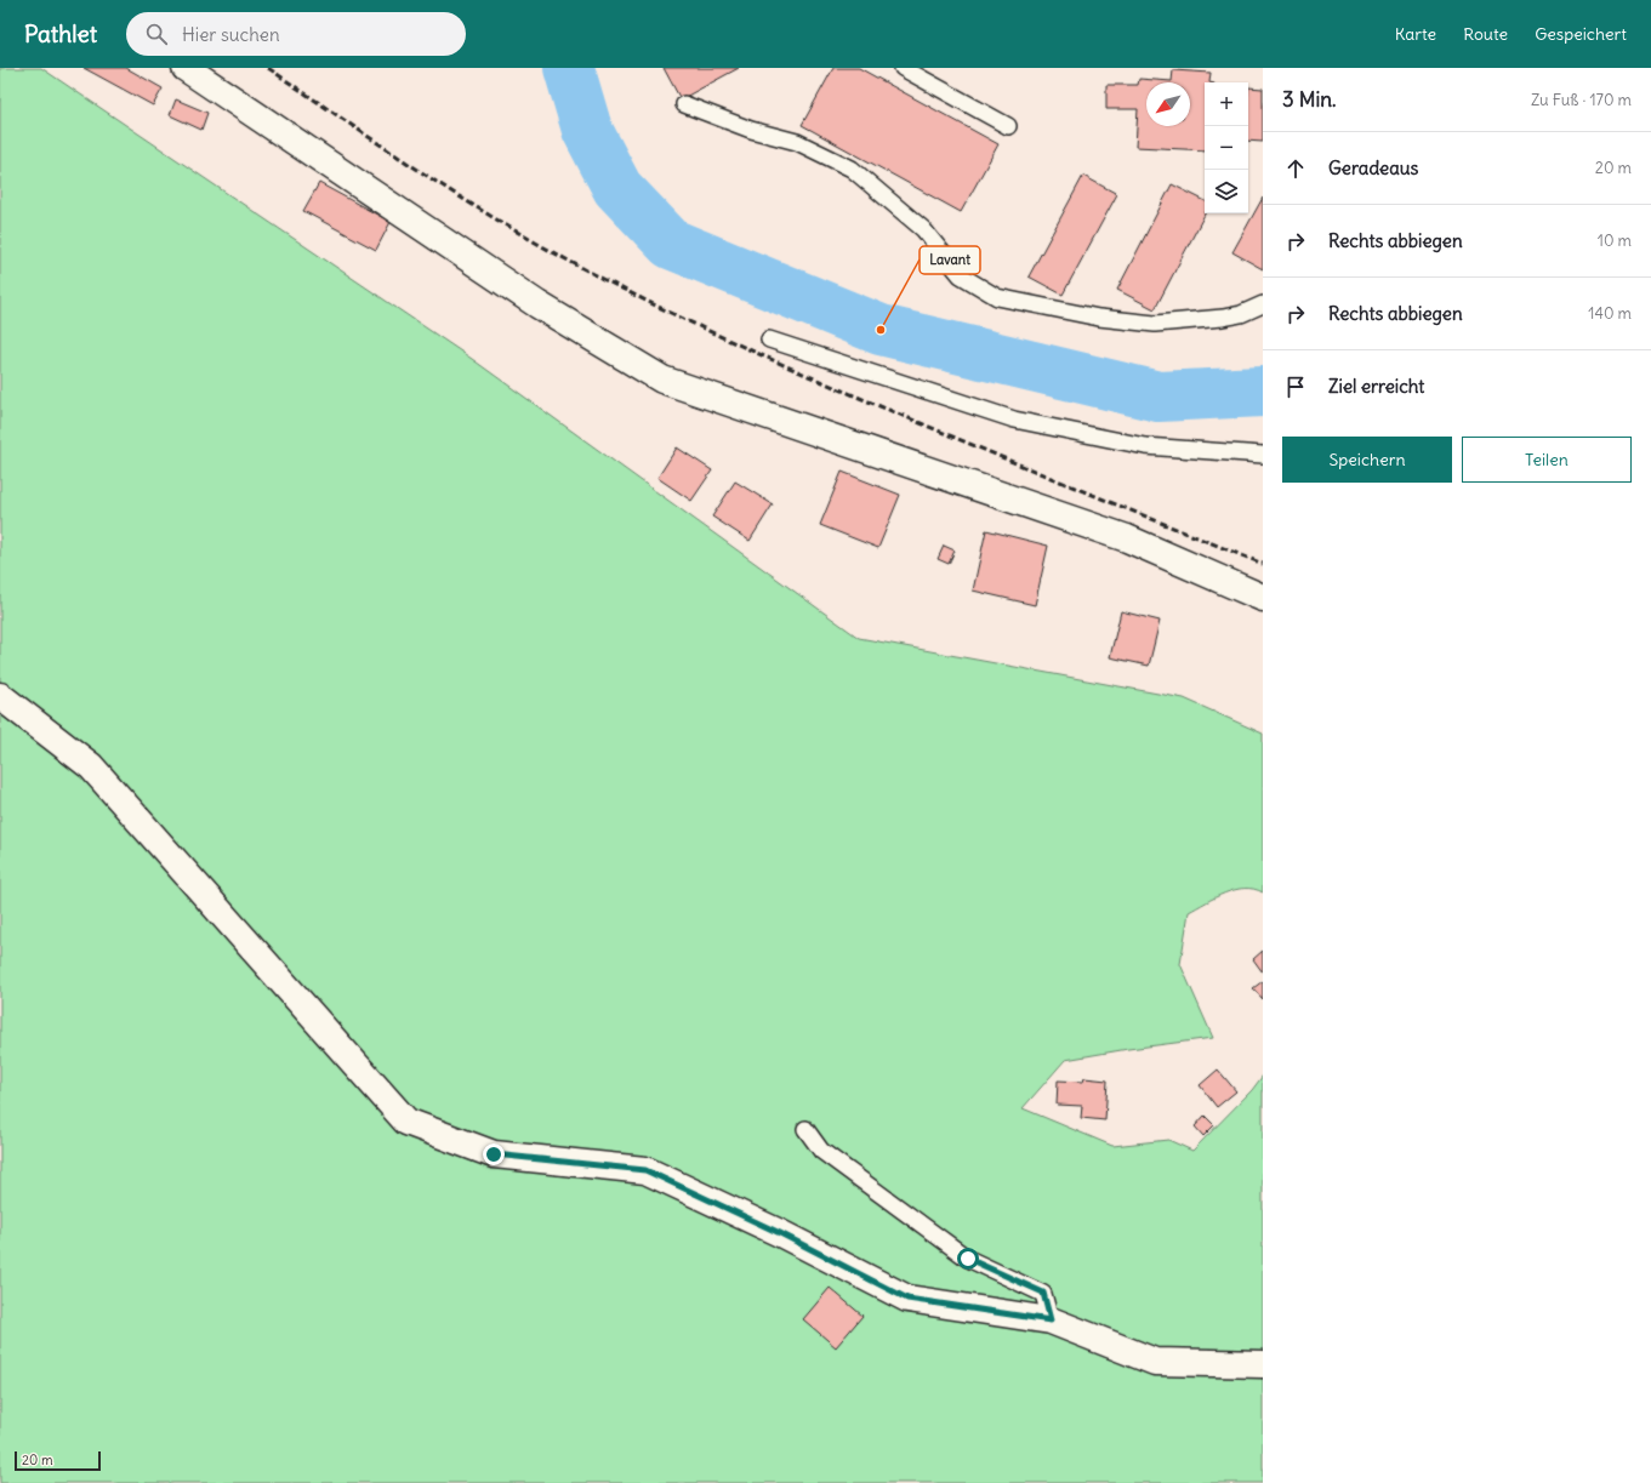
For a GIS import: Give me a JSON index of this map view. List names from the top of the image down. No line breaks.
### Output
{"places":["Lavant"],"scale_bar":"20 m","north":"bottom left","page":{"header":"Pathlet","search":"Hier suchen","nav":["Karte","Route","Gespeichert"],"heading":["3 Min.","Zu Fuß · 170 m"],"map_buttons":["+","−"],"list":[["Geradeaus","20 m"],["Rechts abbiegen","10 m"],["Rechts abbiegen","140 m"],"Ziel erreicht"],"buttons":["Speichern","Teilen"],"scale":"20 m"}}
